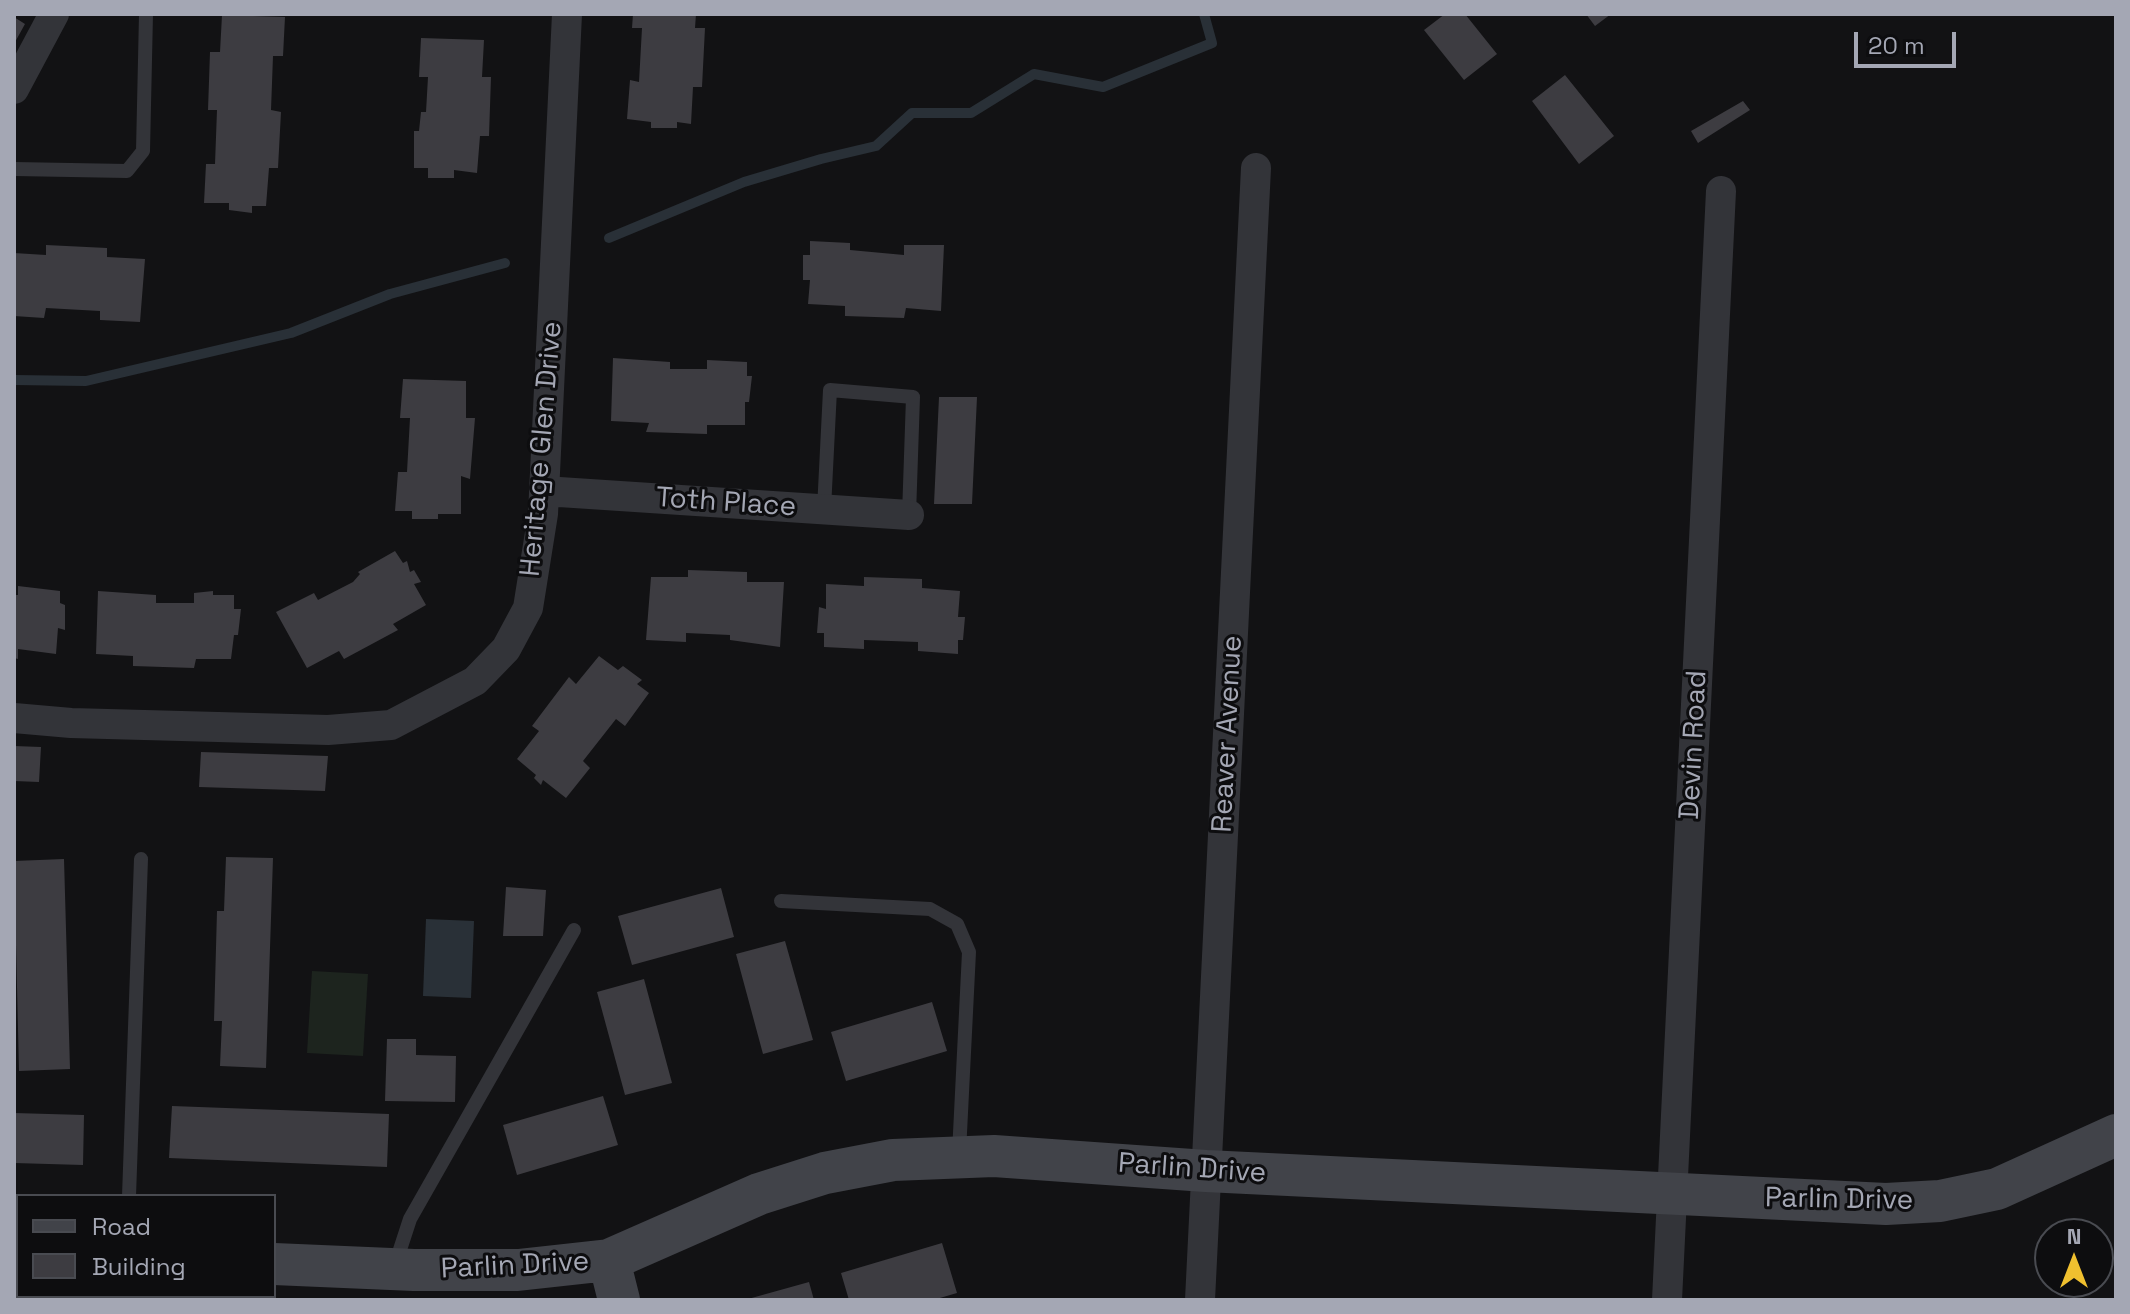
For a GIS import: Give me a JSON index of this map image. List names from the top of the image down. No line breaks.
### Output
{"streets":{"street":["Heritage Glen Drive","Toth Place","Reaver Avenue","Devin Road","Parlin Drive"]},"crossings":[["Heritage Glen Drive","Toth Place"],["Reaver Avenue","Parlin Drive"],["Devin Road","Parlin Drive"]],"legend":["Road","Building"],"scale_bar":"20 m","north":"top"}
